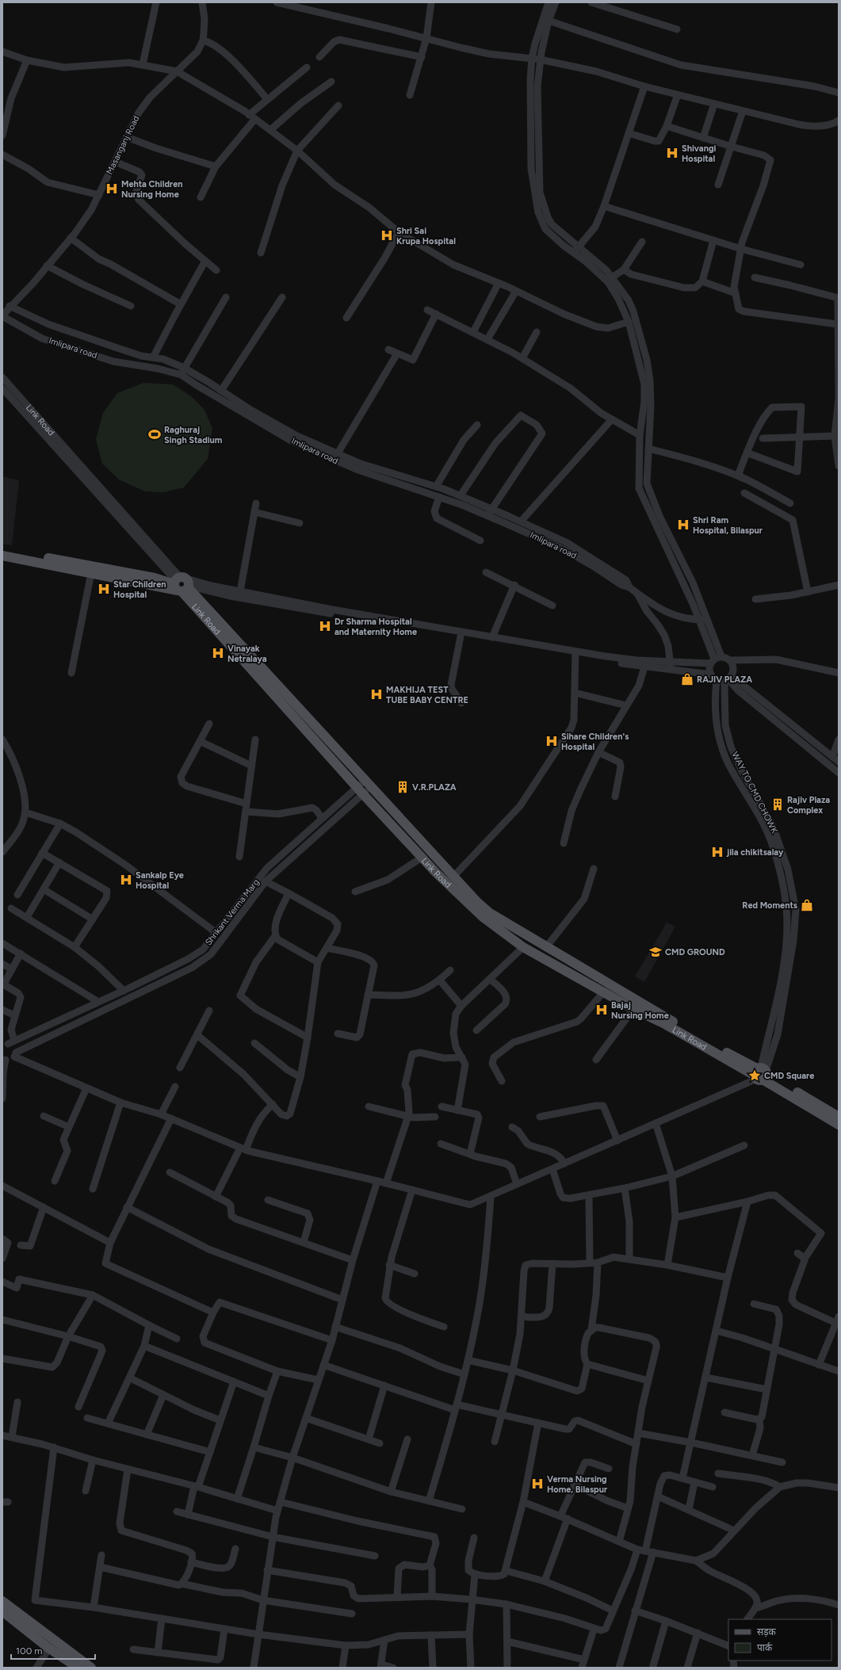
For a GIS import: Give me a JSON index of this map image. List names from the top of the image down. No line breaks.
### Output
{"streets":{"main road":["Link Road"],"street":["Masanganj Road","Imlipara road","WAY TO CMD CHOWK","Shrikant Verma Marg"]},"crossings":[["Masanganj Road","Imlipara road"],["Link Road","WAY TO CMD CHOWK"],["Link Road","Shrikant Verma Marg"]],"places":{"hospital":["Shivangi Hospital","Mehta Children Nursing Home","Shri Sai Krupa Hospital","Shri Ram Hospital, Bilaspur","Star Children Hospital","Dr Sharma Hospital and Maternity Home","Vinayak Netralaya","MAKHIJA TEST TUBE BABY CENTRE","Sihare Children's Hospital","jila chikitsalay","Sankalp Eye Hospital","Bajaj Nursing Home","Verma Nursing Home, Bilaspur"],"sports":["Raghuraj Singh Stadium"],"shop":["RAJIV PLAZA","Red Moments"],"building":["V.R.PLAZA","Rajiv Plaza Complex"],"school or university":["CMD GROUND"],"place":["CMD Square"]},"legend":["सड़क","पार्क"],"scale_bar":"100 m"}
